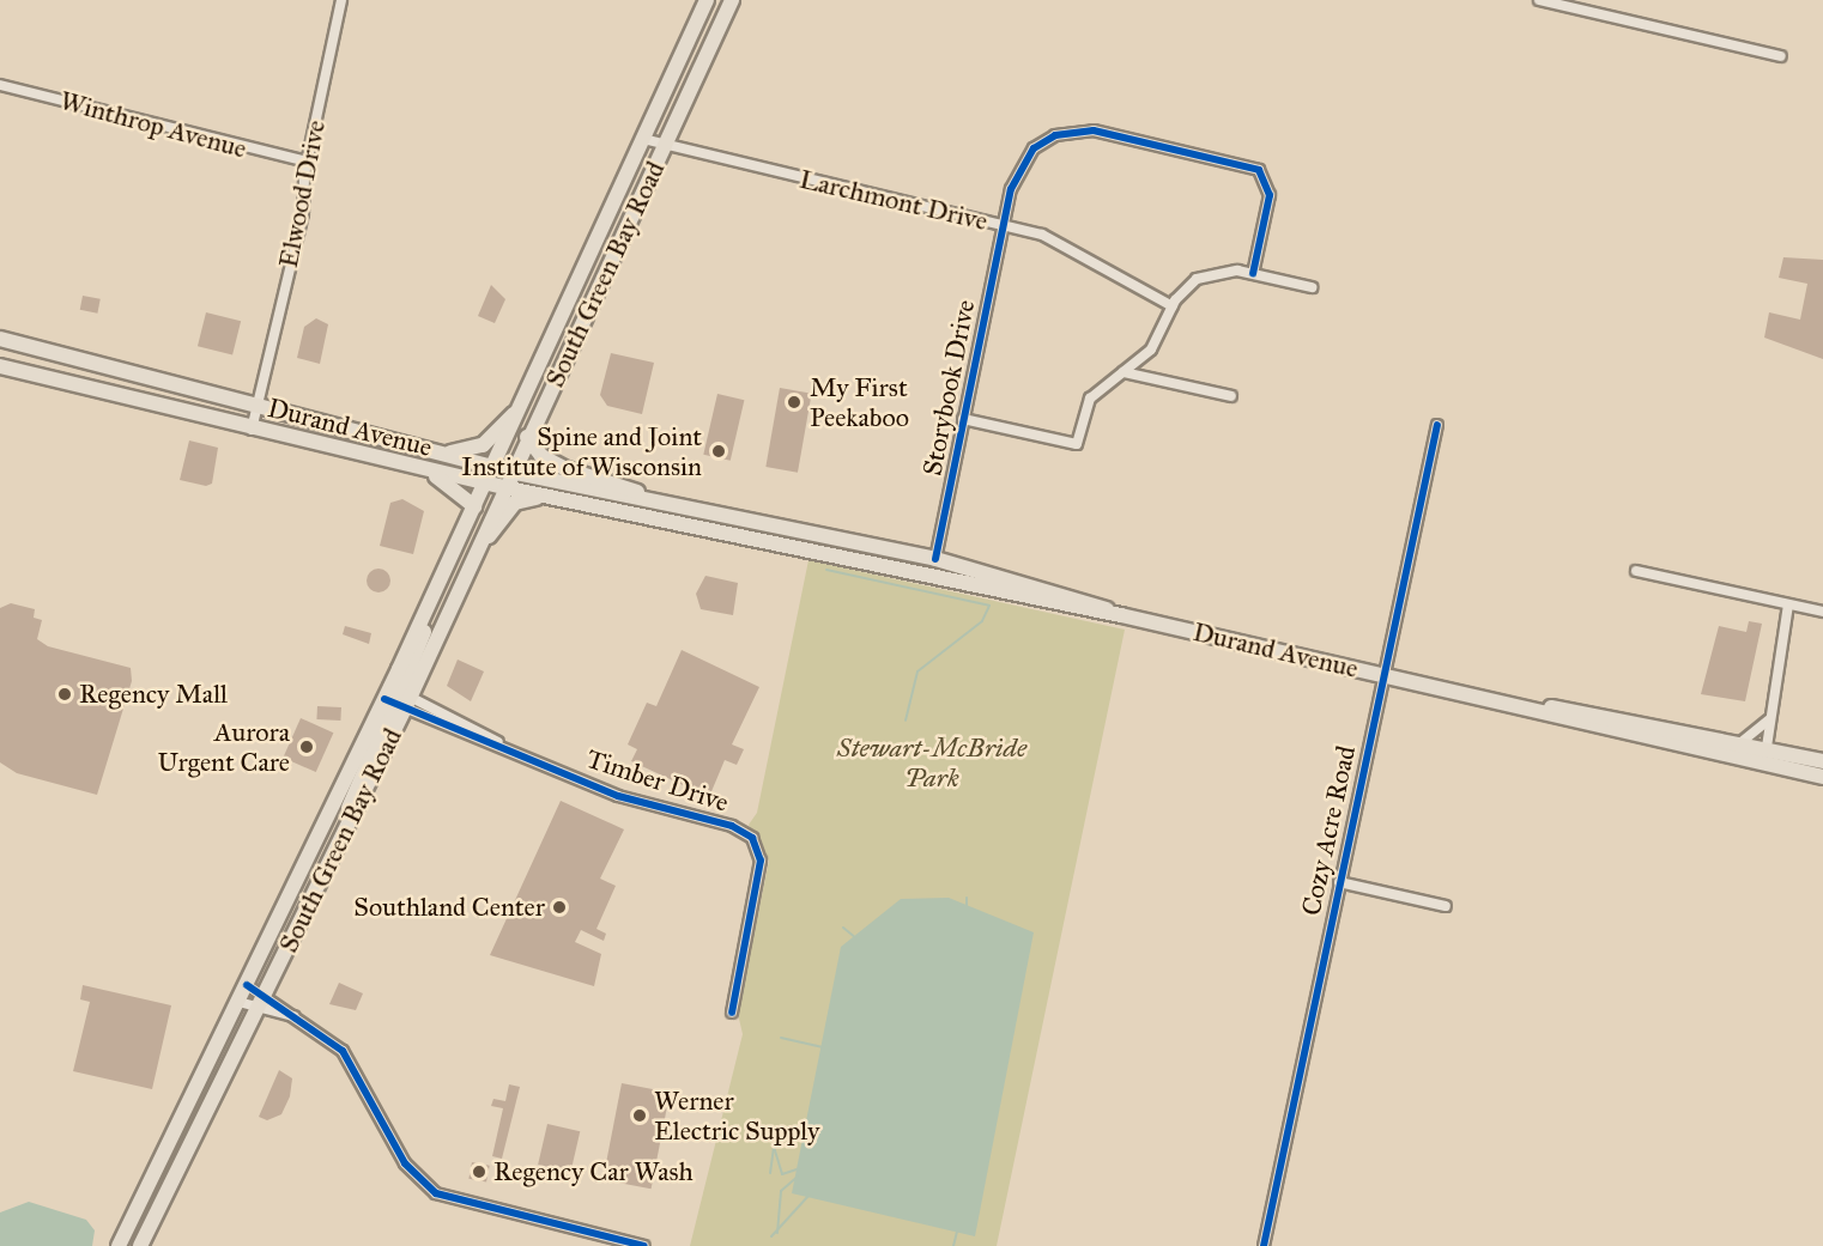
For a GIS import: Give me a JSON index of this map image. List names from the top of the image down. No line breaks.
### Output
{"streets":{"main road":["South Green Bay Road","Durand Avenue"],"street":["Winthrop Avenue","Elwood Drive","Larchmont Drive","Storybook Drive","Timber Drive","Cozy Acre Road"]},"crossings":[["Winthrop Avenue","Elwood Drive"],["Elwood Drive","Durand Avenue"],["Larchmont Drive","South Green Bay Road"],["Larchmont Drive","Storybook Drive"],["South Green Bay Road","Durand Avenue"],["South Green Bay Road","Timber Drive"],["Storybook Drive","Durand Avenue"],["Durand Avenue","Cozy Acre Road"]],"parks":["Stewart-McBride Park"],"places":["My First Peekaboo","Spine and Joint Institute of Wisconsin","Regency Mall","Aurora Urgent Care","Southland Center","Werner Electric Supply","Regency Car Wash"]}
